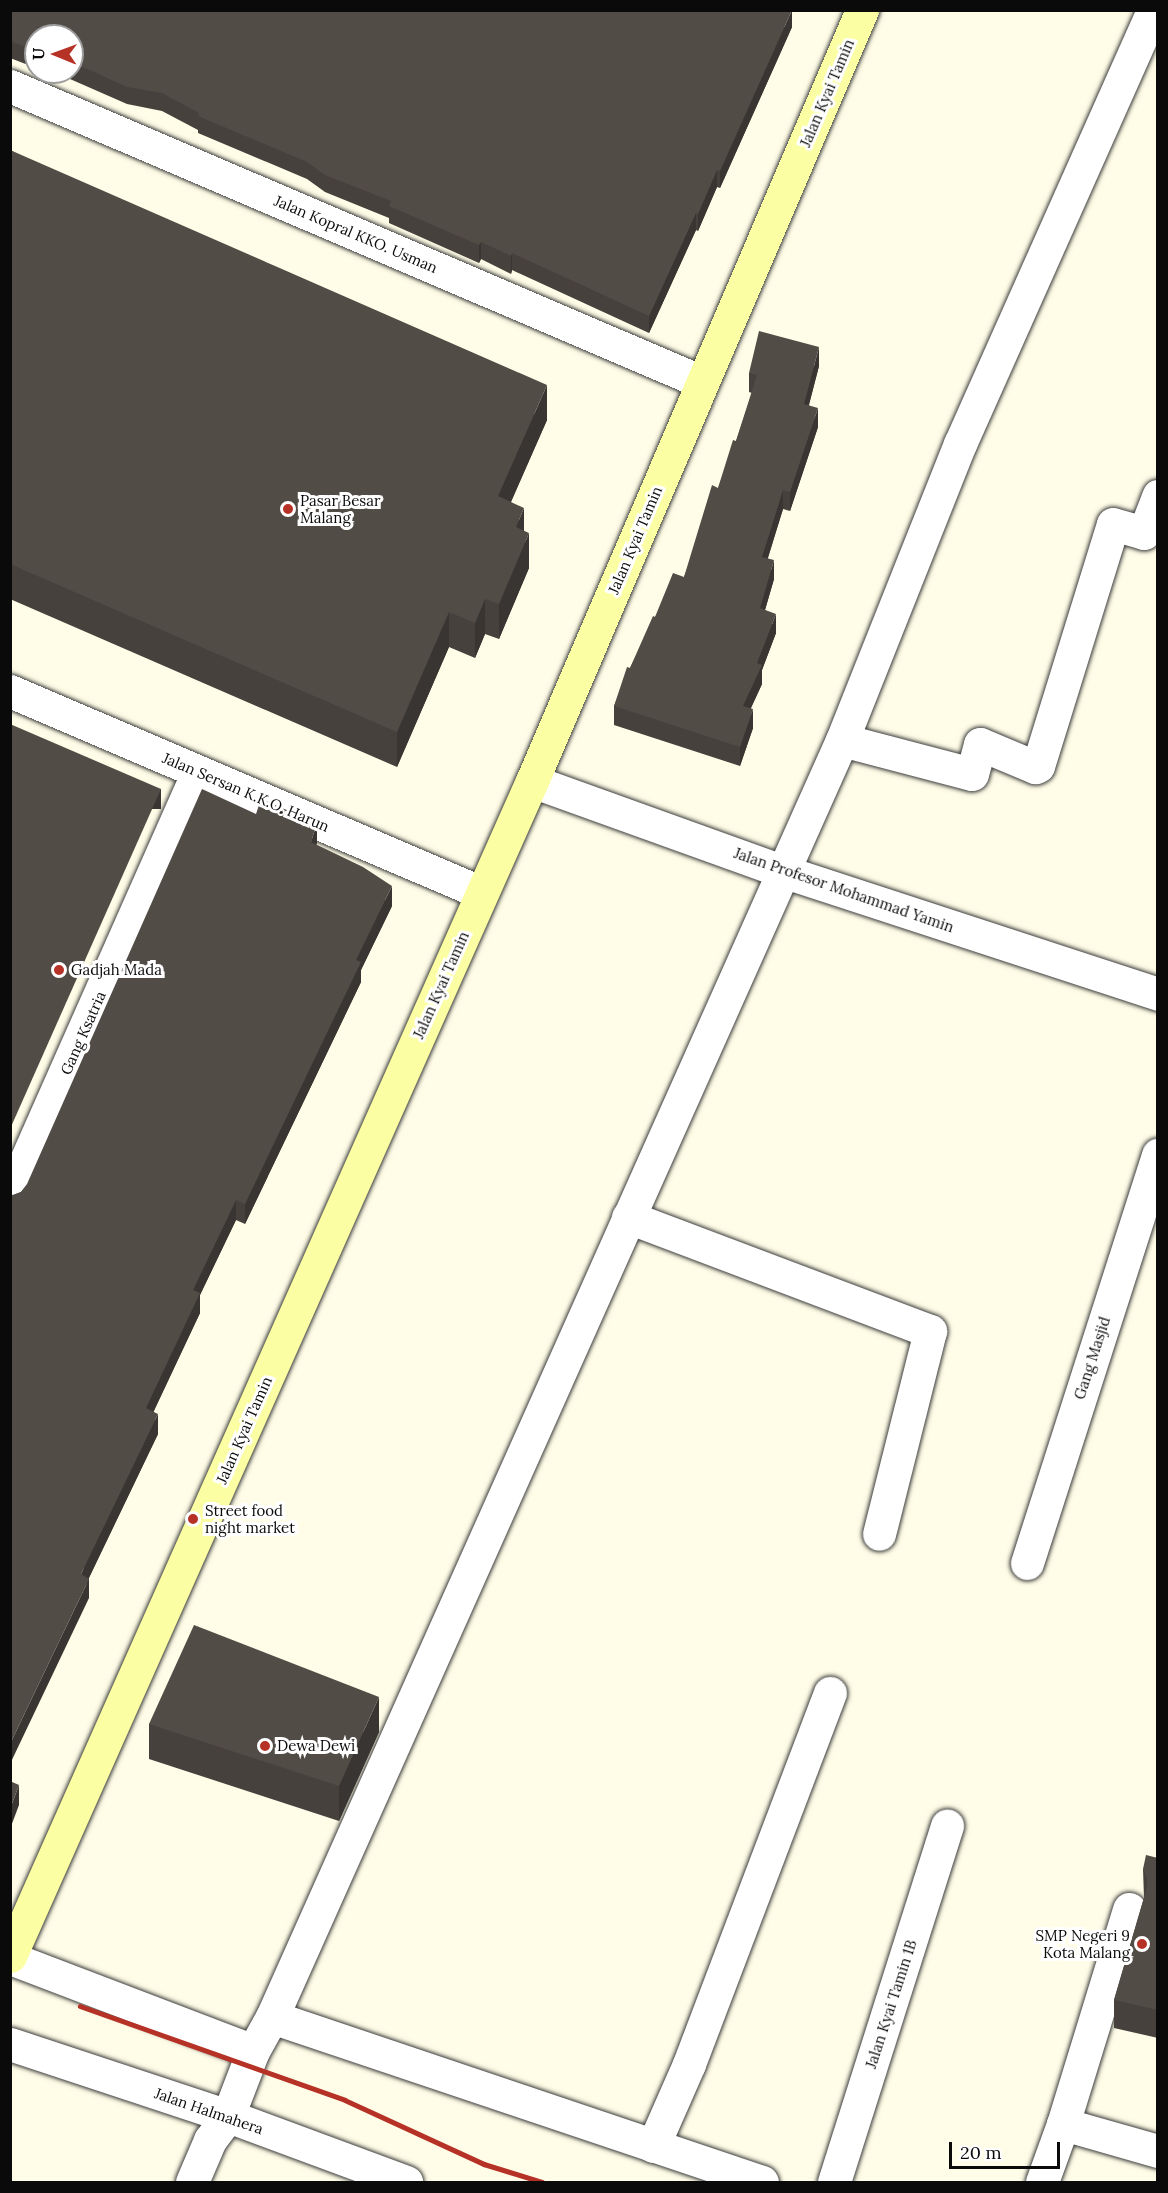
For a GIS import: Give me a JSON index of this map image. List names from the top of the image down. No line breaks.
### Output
{"streets":{"main road":["Jalan Kyai Tamin"],"street":["Jalan Kopral KKO. Usman","Jalan Sersan K.K.O. Harun","Jalan Profesor Mohammad Yamin","Gang Ksatria","Gang Masjid","Jalan Kyai Tamin 1B","Jalan Halmahera"]},"crossings":[["Jalan Kyai Tamin","Jalan Kopral KKO. Usman"],["Jalan Kyai Tamin","Jalan Sersan K.K.O. Harun"],["Jalan Kyai Tamin","Jalan Profesor Mohammad Yamin"],["Jalan Sersan K.K.O. Harun","Gang Ksatria"]],"places":["Pasar Besar Malang","Gadjah Mada","Street food night market","Dewa Dewi","SMP Negeri 9 Kota Malang"],"scale_bar":"20 m","north":"left"}
